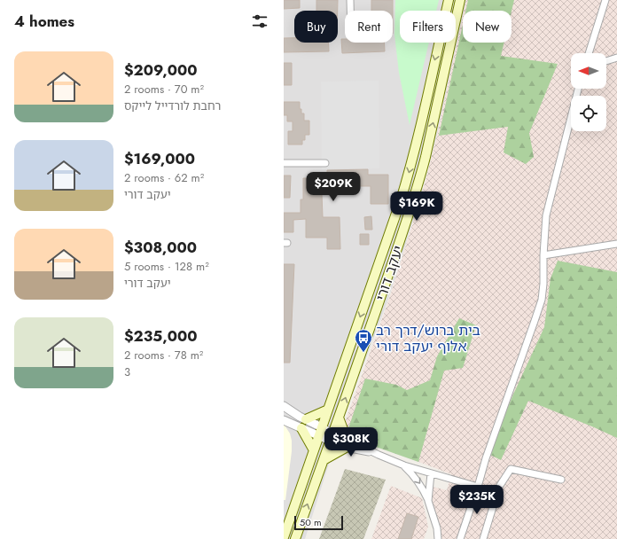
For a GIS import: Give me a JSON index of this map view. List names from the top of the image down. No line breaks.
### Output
{"streets":{"main road":["יעקב דורי"]},"places":{"bus stop":["בית ברוש/דרך רב אלוף יעקב דורי"]},"scale_bar":"50 m","north":"left","page":{"heading":"4 homes","chip":["Buy","Rent","Filters","New"],"list":[{"name":"$209,000","note":"2 rooms · 70 m² · רחבת לורדייל לייקס"},{"name":"$169,000","note":"2 rooms · 62 m² · יעקב דורי"},{"name":"$308,000","note":"5 rooms · 128 m² · יעקב דורי"},{"name":"$235,000","note":"2 rooms · 78 m² · 3"}],"price":["$209K","$169K","$308K","$235K"],"scale":"50 m"}}
